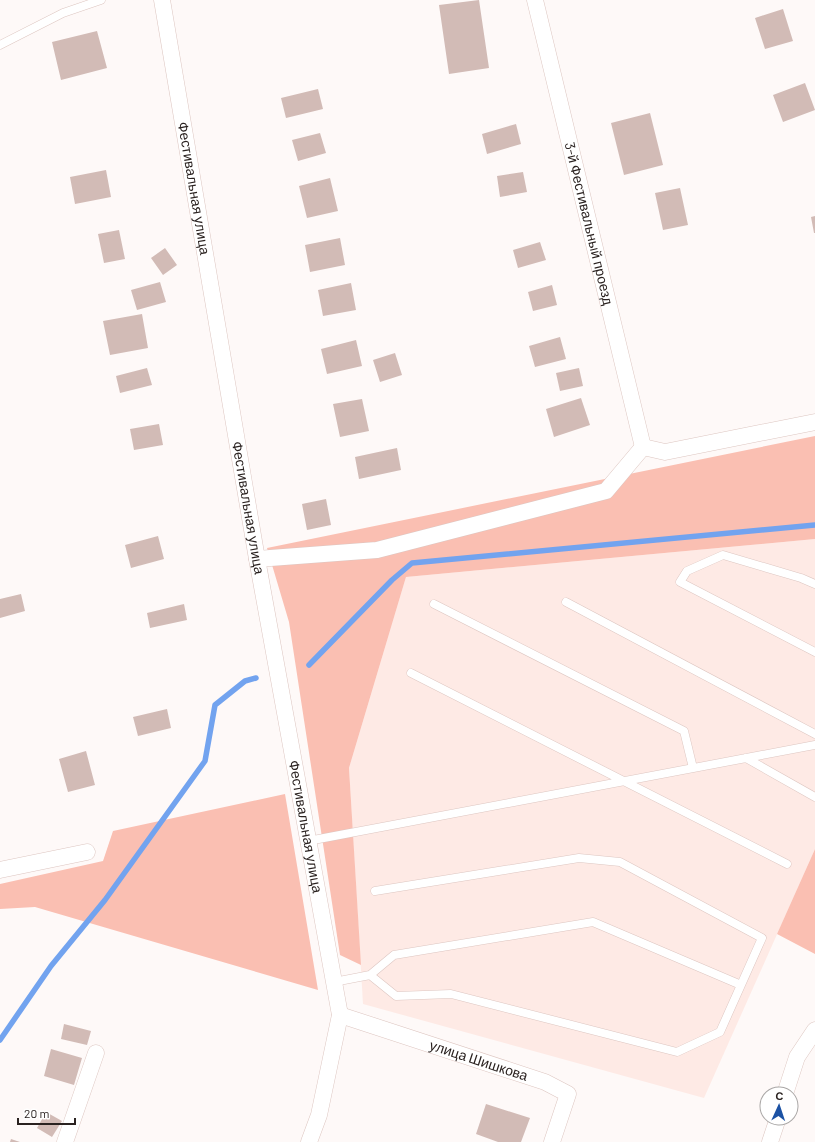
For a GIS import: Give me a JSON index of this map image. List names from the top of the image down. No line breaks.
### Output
{"streets":{"street":["Фестивальная улица","3-й Фестивальный проезд","улица Шишкова"]},"crossings":[["Фестивальная улица","улица Шишкова"]],"scale_bar":"20 m","north":"top"}
